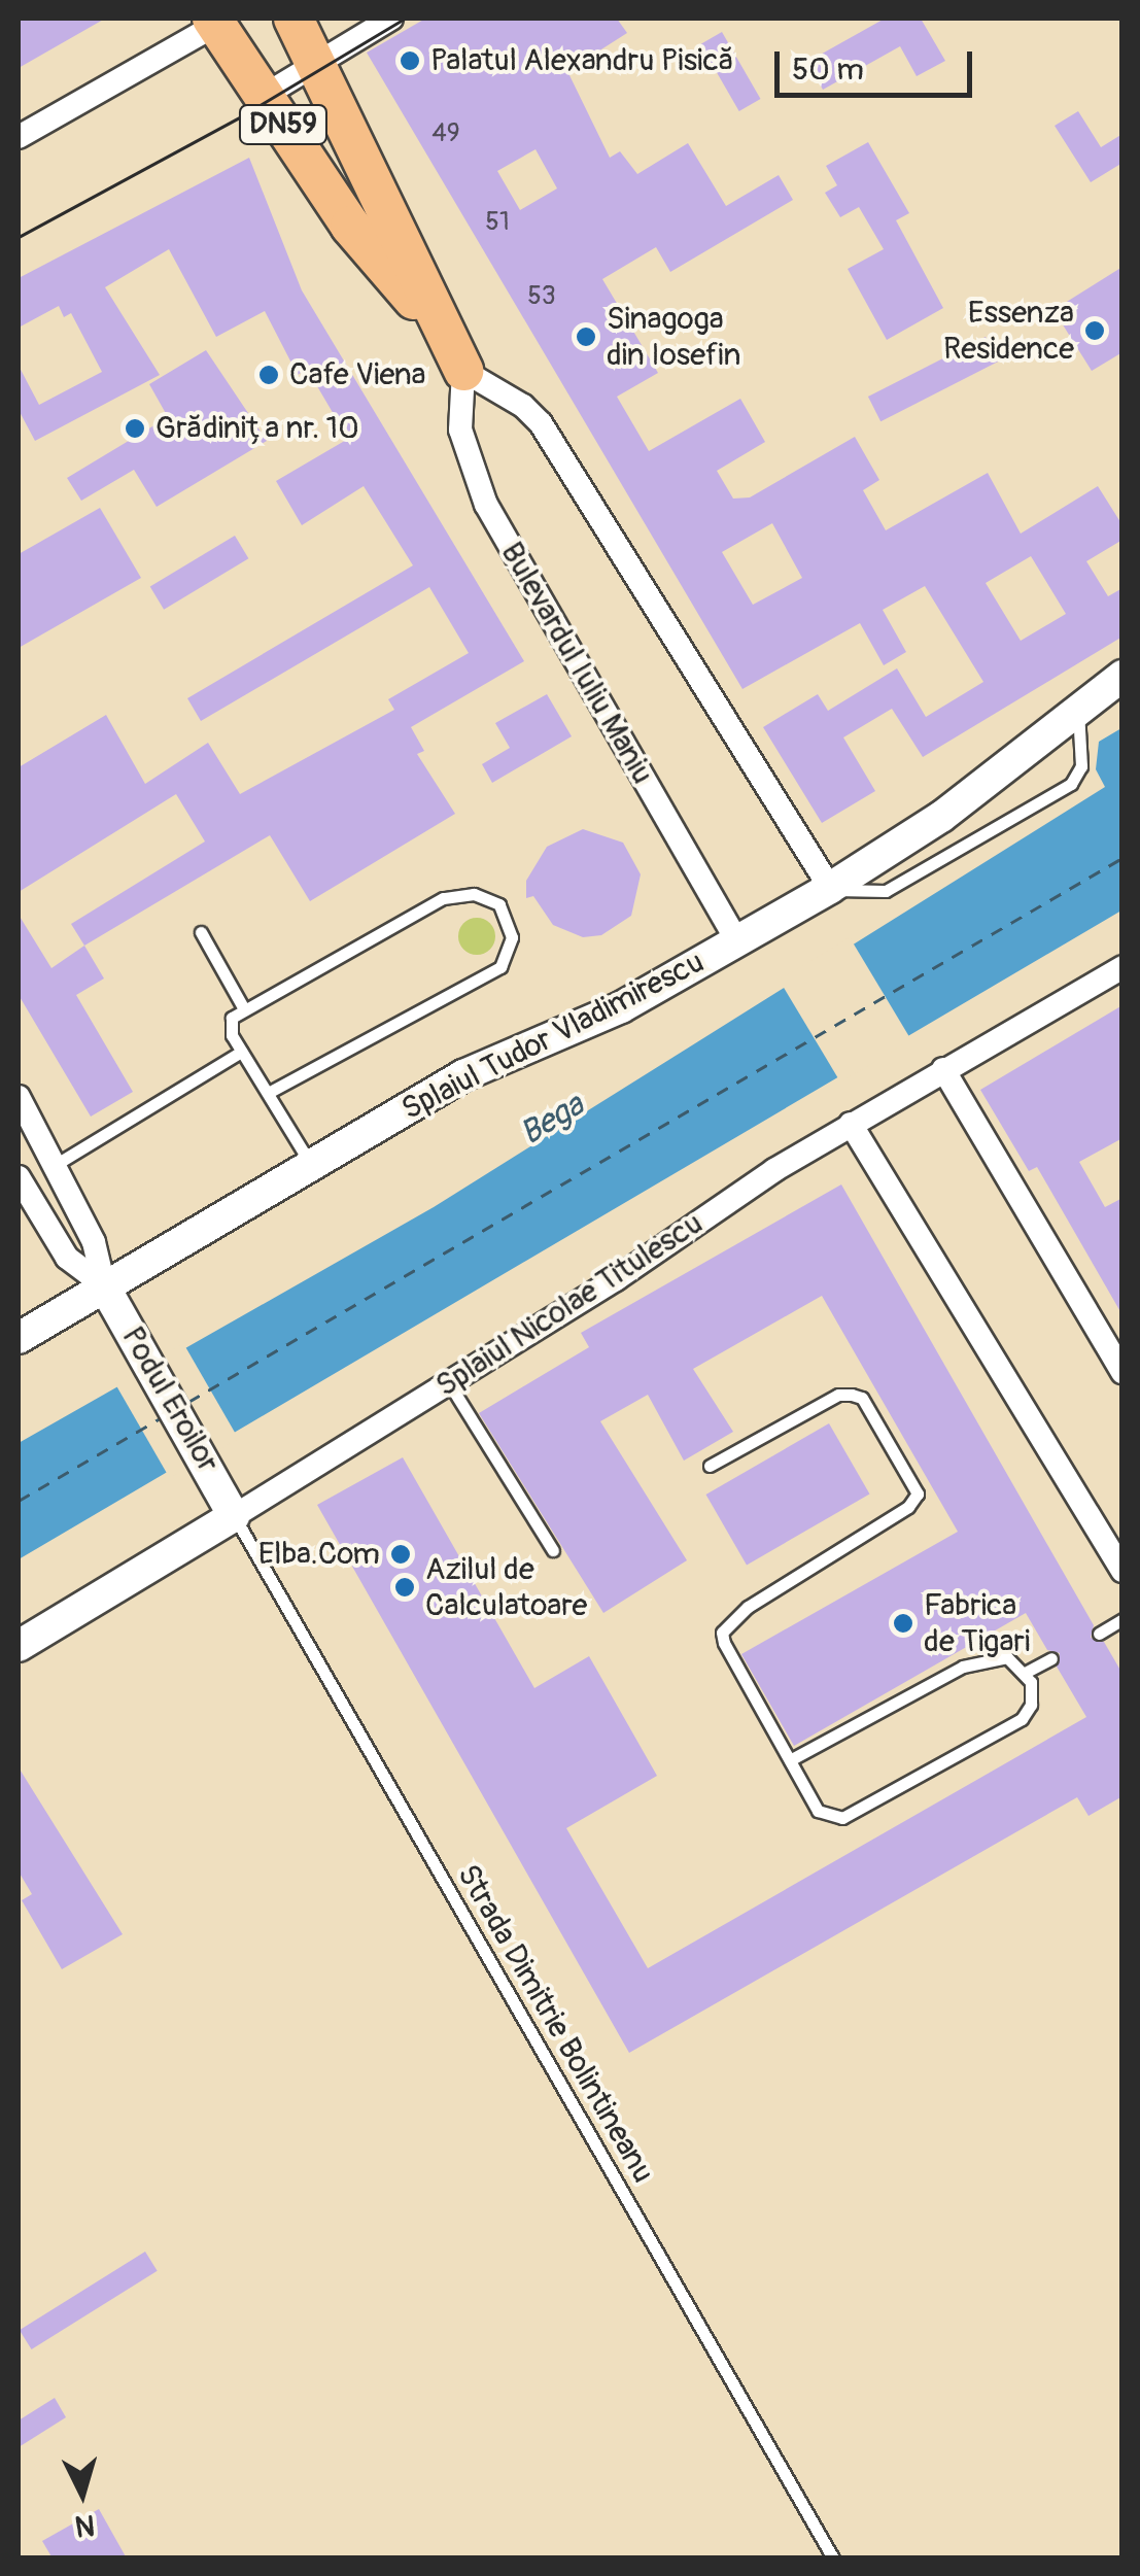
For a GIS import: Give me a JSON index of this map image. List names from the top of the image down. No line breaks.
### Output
{"streets":{"main road":["DN59"],"street":["Bulevardul Iuliu Maniu","Splaiul Tudor Vladimirescu","Splaiul Nicolae Titulescu","Podul Eroilor"],"lane":["Strada Dimitrie Bolintineanu"]},"crossings":[["DN59","Bulevardul Iuliu Maniu"],["Bulevardul Iuliu Maniu","Splaiul Tudor Vladimirescu"],["Splaiul Tudor Vladimirescu","Podul Eroilor"],["Splaiul Nicolae Titulescu","Podul Eroilor"],["Splaiul Nicolae Titulescu","Strada Dimitrie Bolintineanu"],["Podul Eroilor","Strada Dimitrie Bolintineanu"]],"water":["Bega"],"places":["Palatul Alexandru Pisică","Essenza Residence","Sinagoga din Iosefin","Cafe Viena","Grădinița nr. 10","Elba.Com","Azilul de Calculatoare","Fabrica de Tigari"],"house_numbers":["49","51","53"],"scale_bar":"50 m","north":"bottom"}
